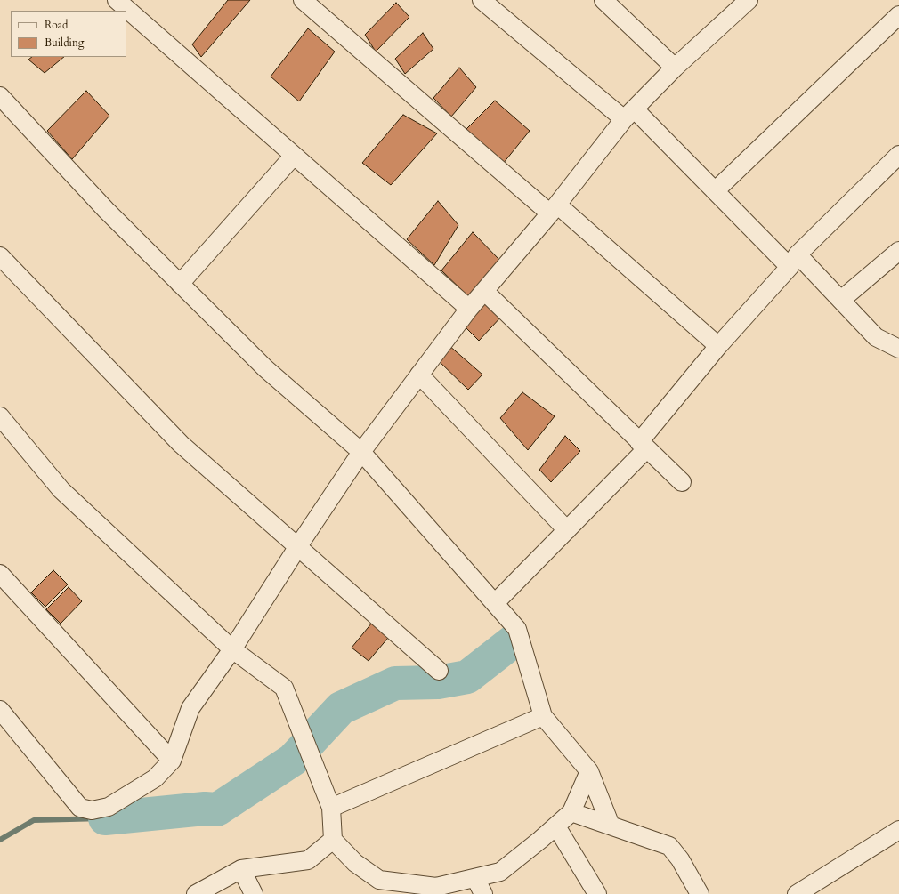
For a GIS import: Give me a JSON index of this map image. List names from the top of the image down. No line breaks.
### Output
{"legend":["Road","Building"]}
